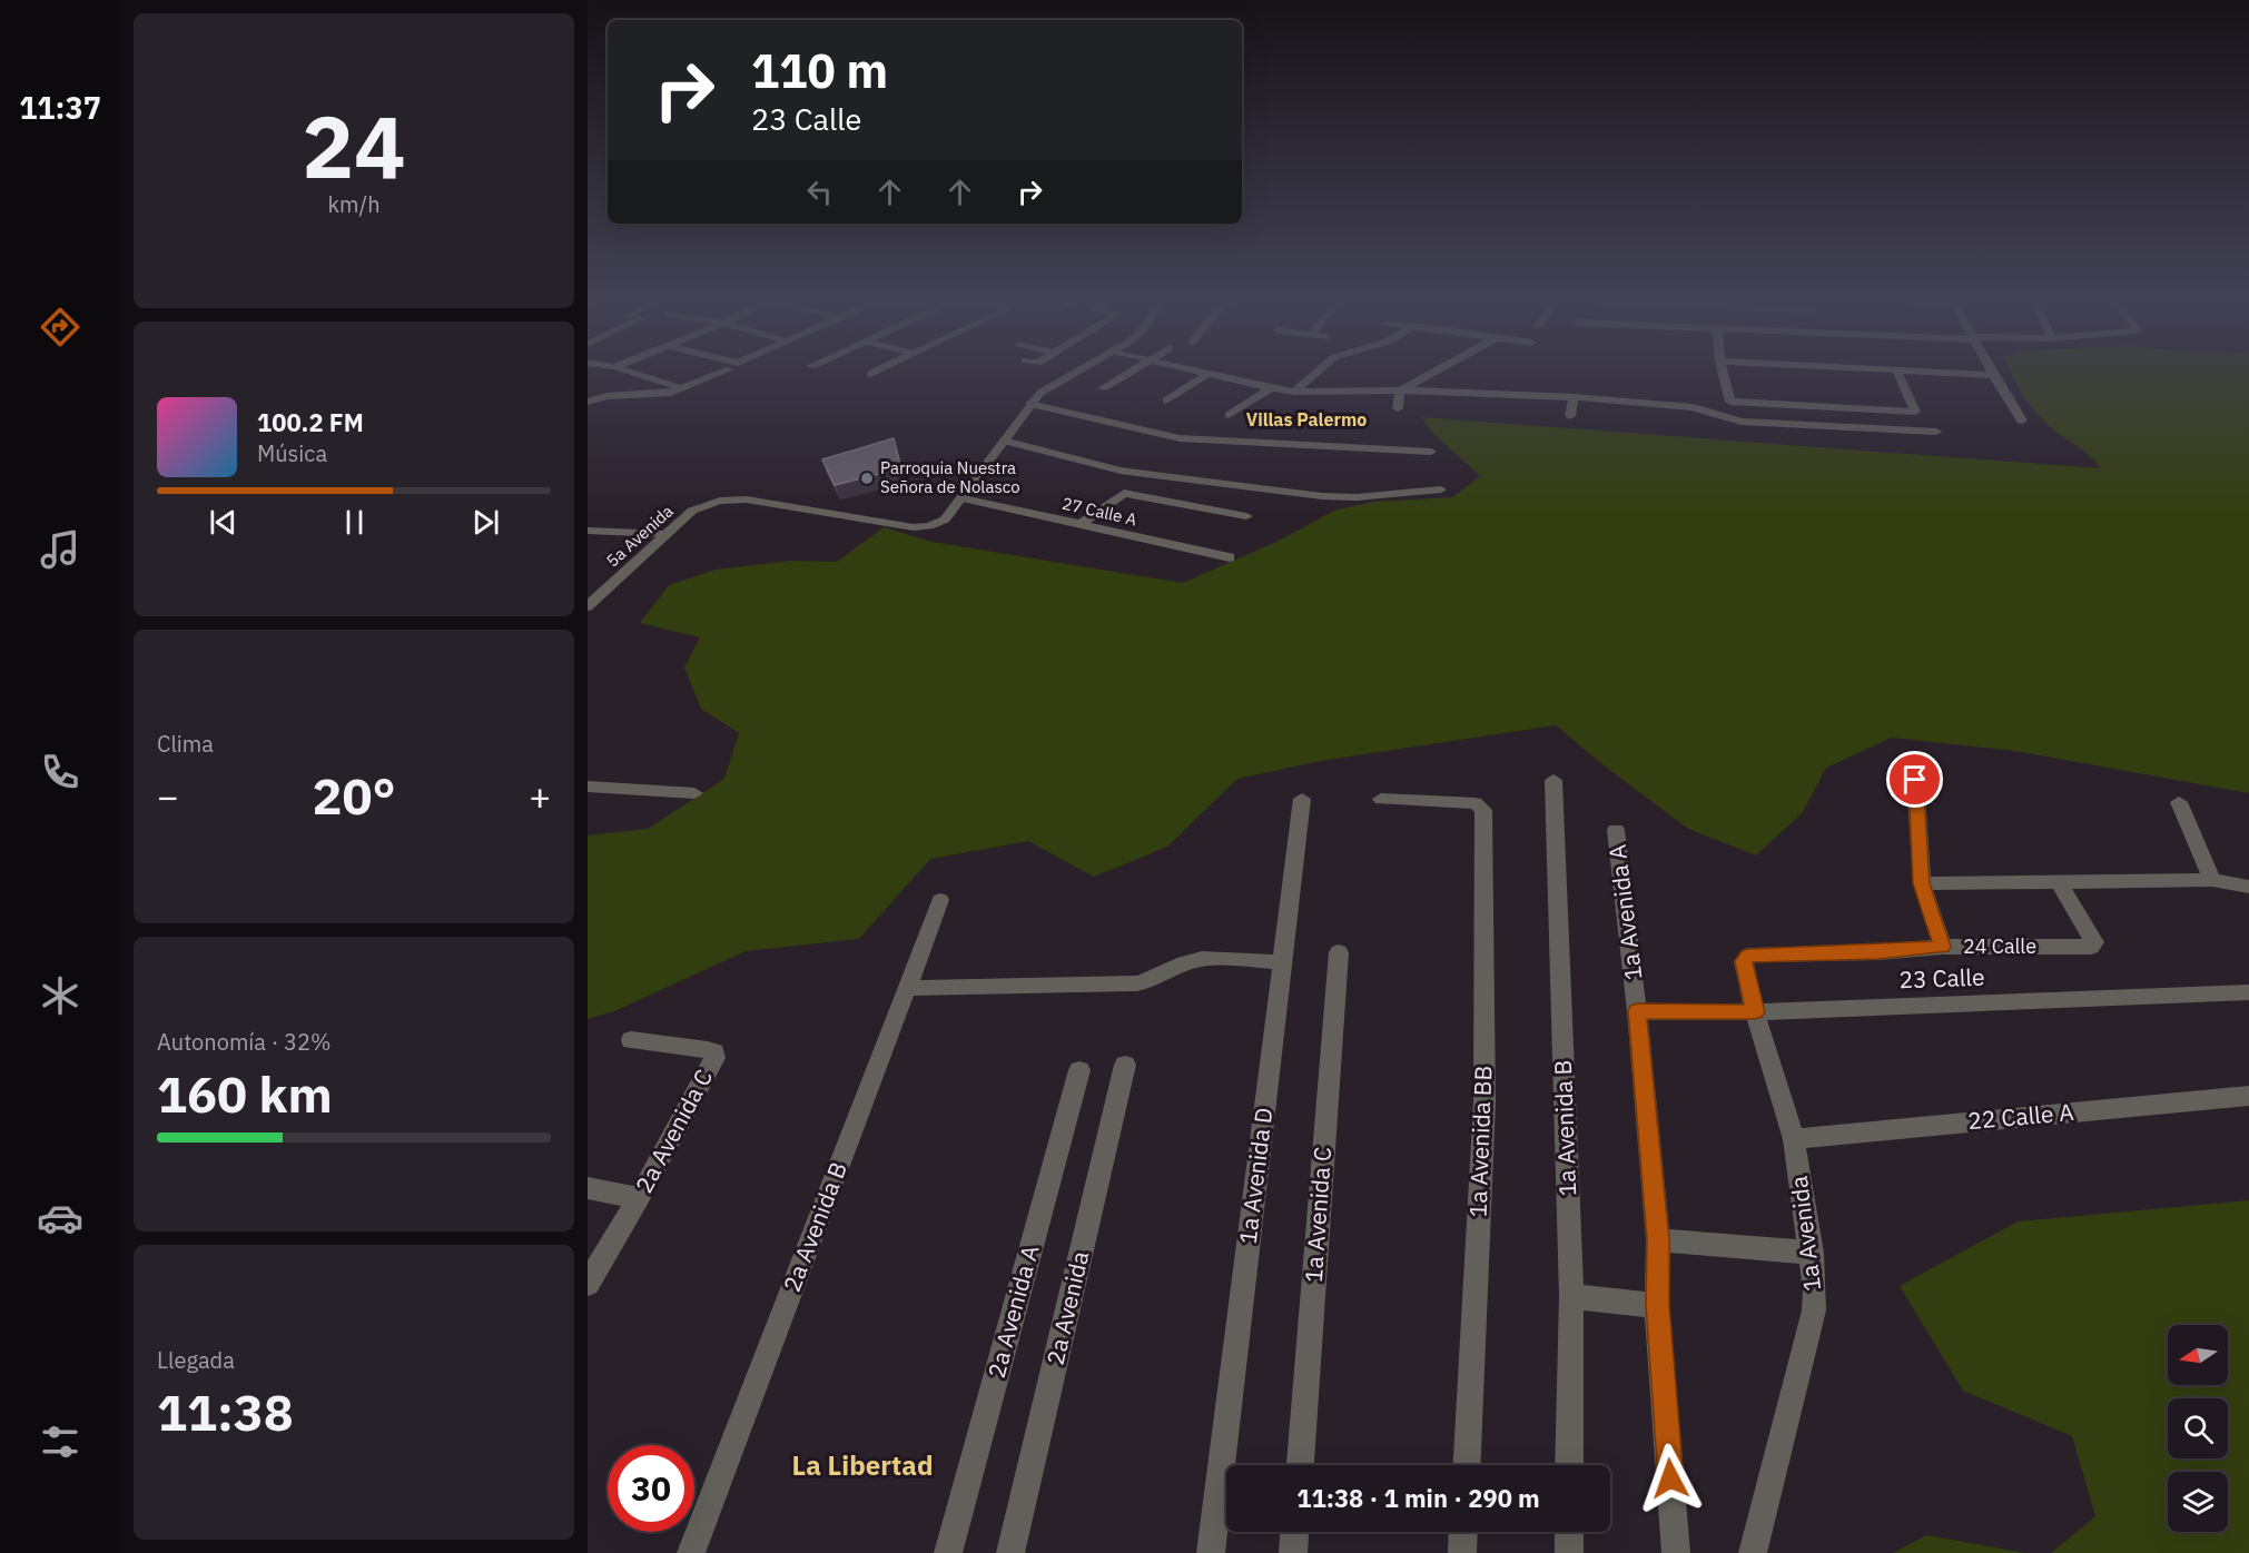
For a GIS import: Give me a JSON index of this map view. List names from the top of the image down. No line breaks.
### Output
{"streets":{"street":["27 Calle A","5a Avenida","1a Avenida A","24 Calle","23 Calle","22 Calle A","1a Avenida B","2a Avenida C","1a Avenida BB","1a Avenida D","1a Avenida C","2a Avenida B","1a Avenida","2a Avenida","2a Avenida A"]},"crossings":[["27 Calle A","5a Avenida"],["1a Avenida A","23 Calle"],["24 Calle","1a Avenida"],["23 Calle","1a Avenida"],["22 Calle A","1a Avenida"]],"districts":["Villas Palermo","La Libertad"],"places":["Parroquia Nuestra Señora de Nolasco"],"north":"left","page":{"tabs":"11:37","tile":[["24","km/h"],"Clima",["Autonomía · 32%","160 km"],["Llegada","11:38"]],"turn":["110 m","23 Calle"],"song":["100.2 FM","Música"],"heat":["−","20°","+"],"limit":"30","trip":"11:38 · 1 min · 290 m"}}
